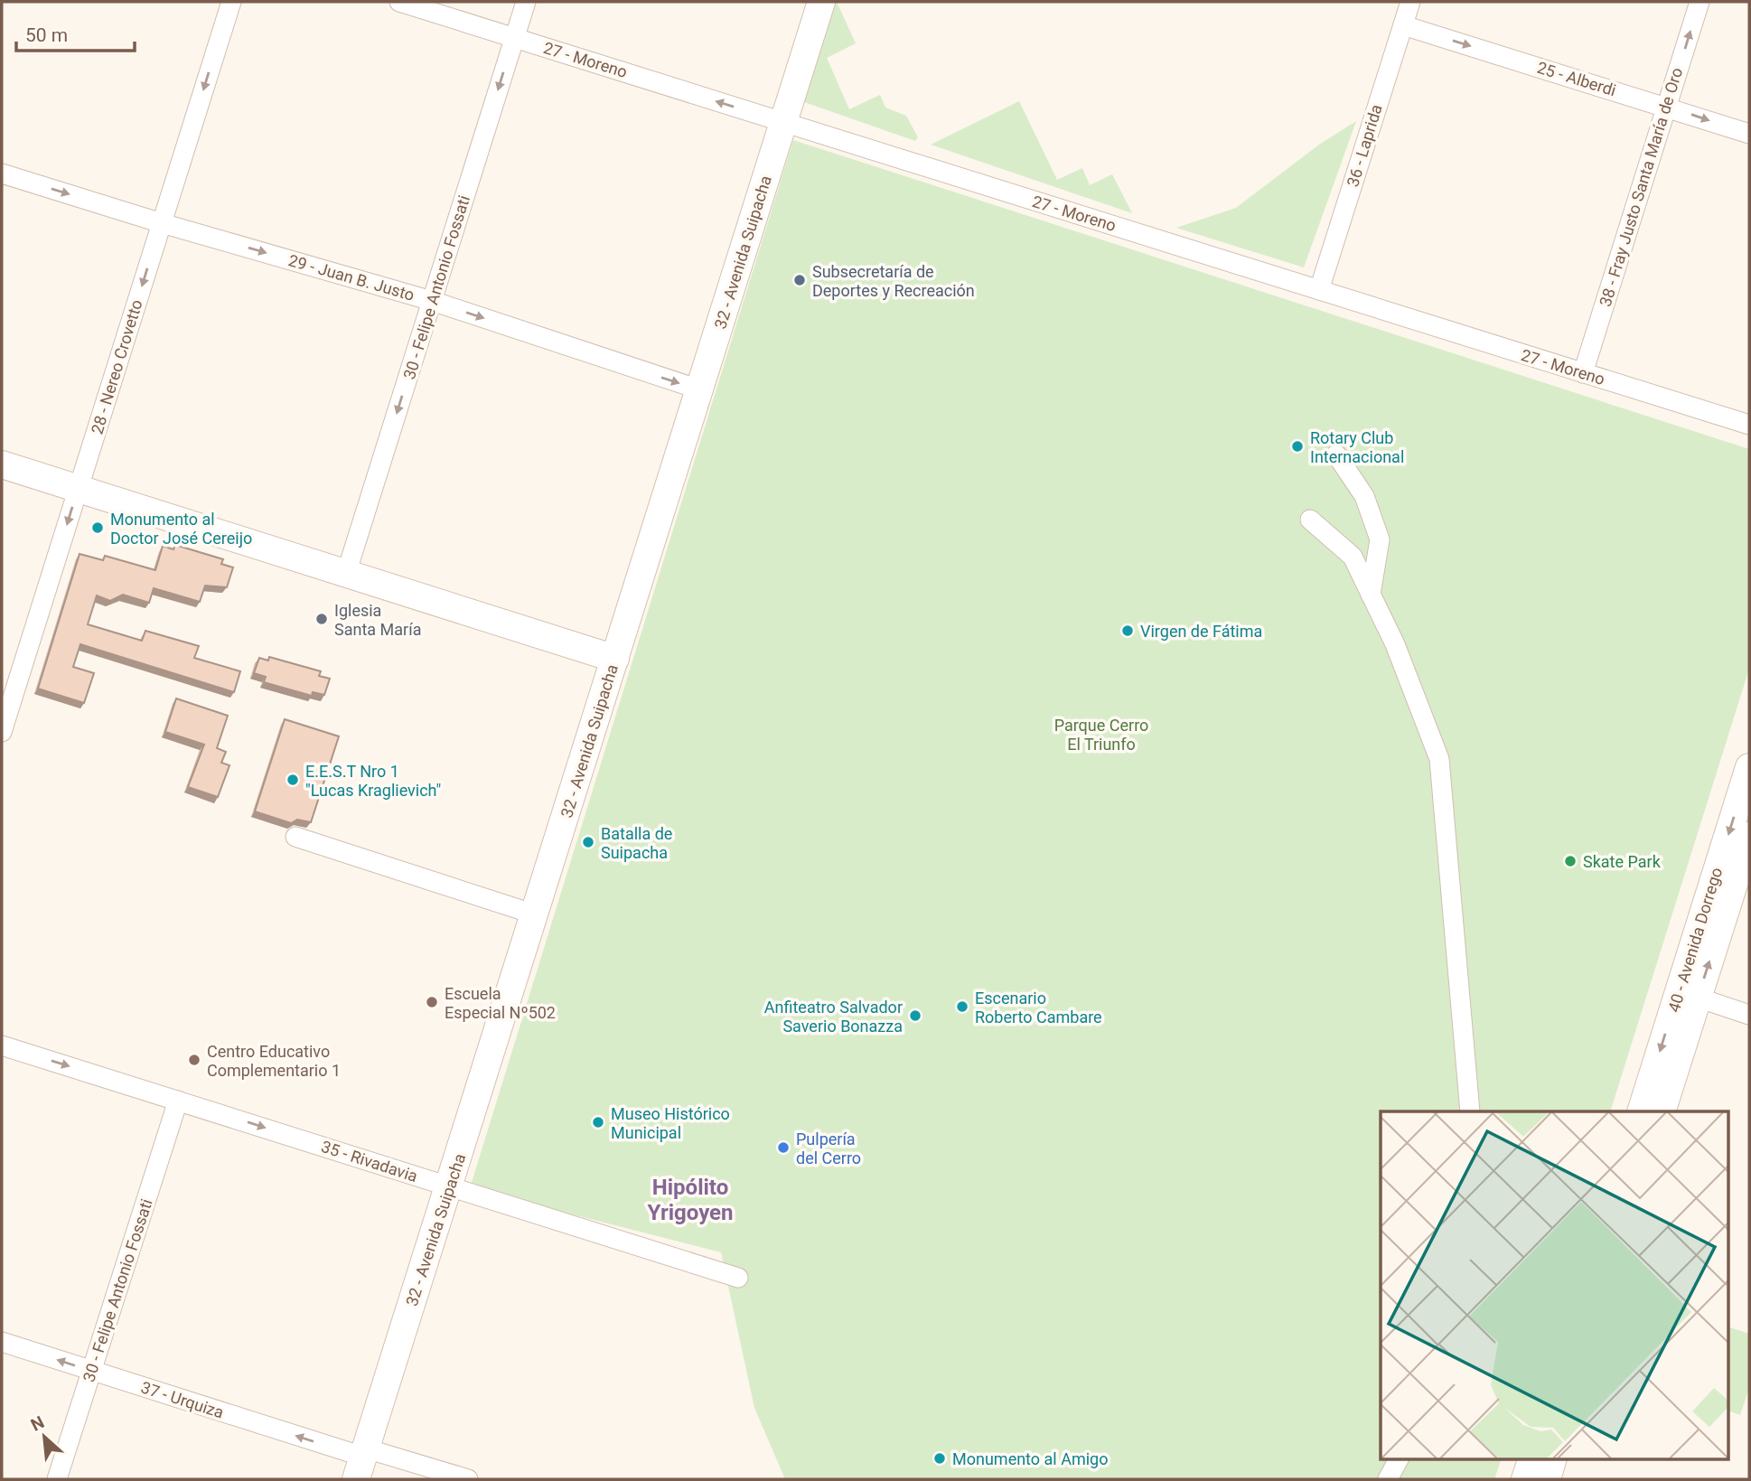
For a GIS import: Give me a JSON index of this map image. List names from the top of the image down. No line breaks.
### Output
{"streets":{"street":["27 - Moreno","25 - Alberdi","36 - Laprida","38 - Fray Justo Santa María de Oro","32 - Avenida Suipacha","29 - Juan B. Justo","30 - Felipe Antonio Fossati","28 - Nereo Crovetto","40 - Avenida Dorrego","35 - Rivadavia","37 - Urquiza"]},"crossings":[["27 - Moreno","36 - Laprida"],["27 - Moreno","38 - Fray Justo Santa María de Oro"],["27 - Moreno","32 - Avenida Suipacha"],["27 - Moreno","30 - Felipe Antonio Fossati"],["25 - Alberdi","36 - Laprida"],["25 - Alberdi","38 - Fray Justo Santa María de Oro"],["32 - Avenida Suipacha","29 - Juan B. Justo"],["32 - Avenida Suipacha","35 - Rivadavia"],["32 - Avenida Suipacha","37 - Urquiza"],["29 - Juan B. Justo","30 - Felipe Antonio Fossati"],["29 - Juan B. Justo","28 - Nereo Crovetto"],["30 - Felipe Antonio Fossati","35 - Rivadavia"],["30 - Felipe Antonio Fossati","37 - Urquiza"]],"one_way":["25 - Alberdi","29 - Juan B. Justo","30 - Felipe Antonio Fossati","28 - Nereo Crovetto","35 - Rivadavia","37 - Urquiza"],"districts":["Hipólito Yrigoyen"],"parks":["Parque Cerro El Triunfo"],"places":["Subsecretaría de Deportes y Recreación","Rotary Club Internacional","Monumento al Doctor José Cereijo","Iglesia Santa María","Virgen de Fátima","E.E.S.T Nro 1 \"Lucas Kraglievich\"","Batalla de Suipacha","Skate Park","Escuela Especial Nº502","Escenario Roberto Cambare","Anfiteatro Salvador Saverio Bonazza","Centro Educativo Complementario 1","Museo Histórico Municipal","Pulpería del Cerro","Monumento al Amigo"],"scale_bar":"50 m","north":"top left"}
